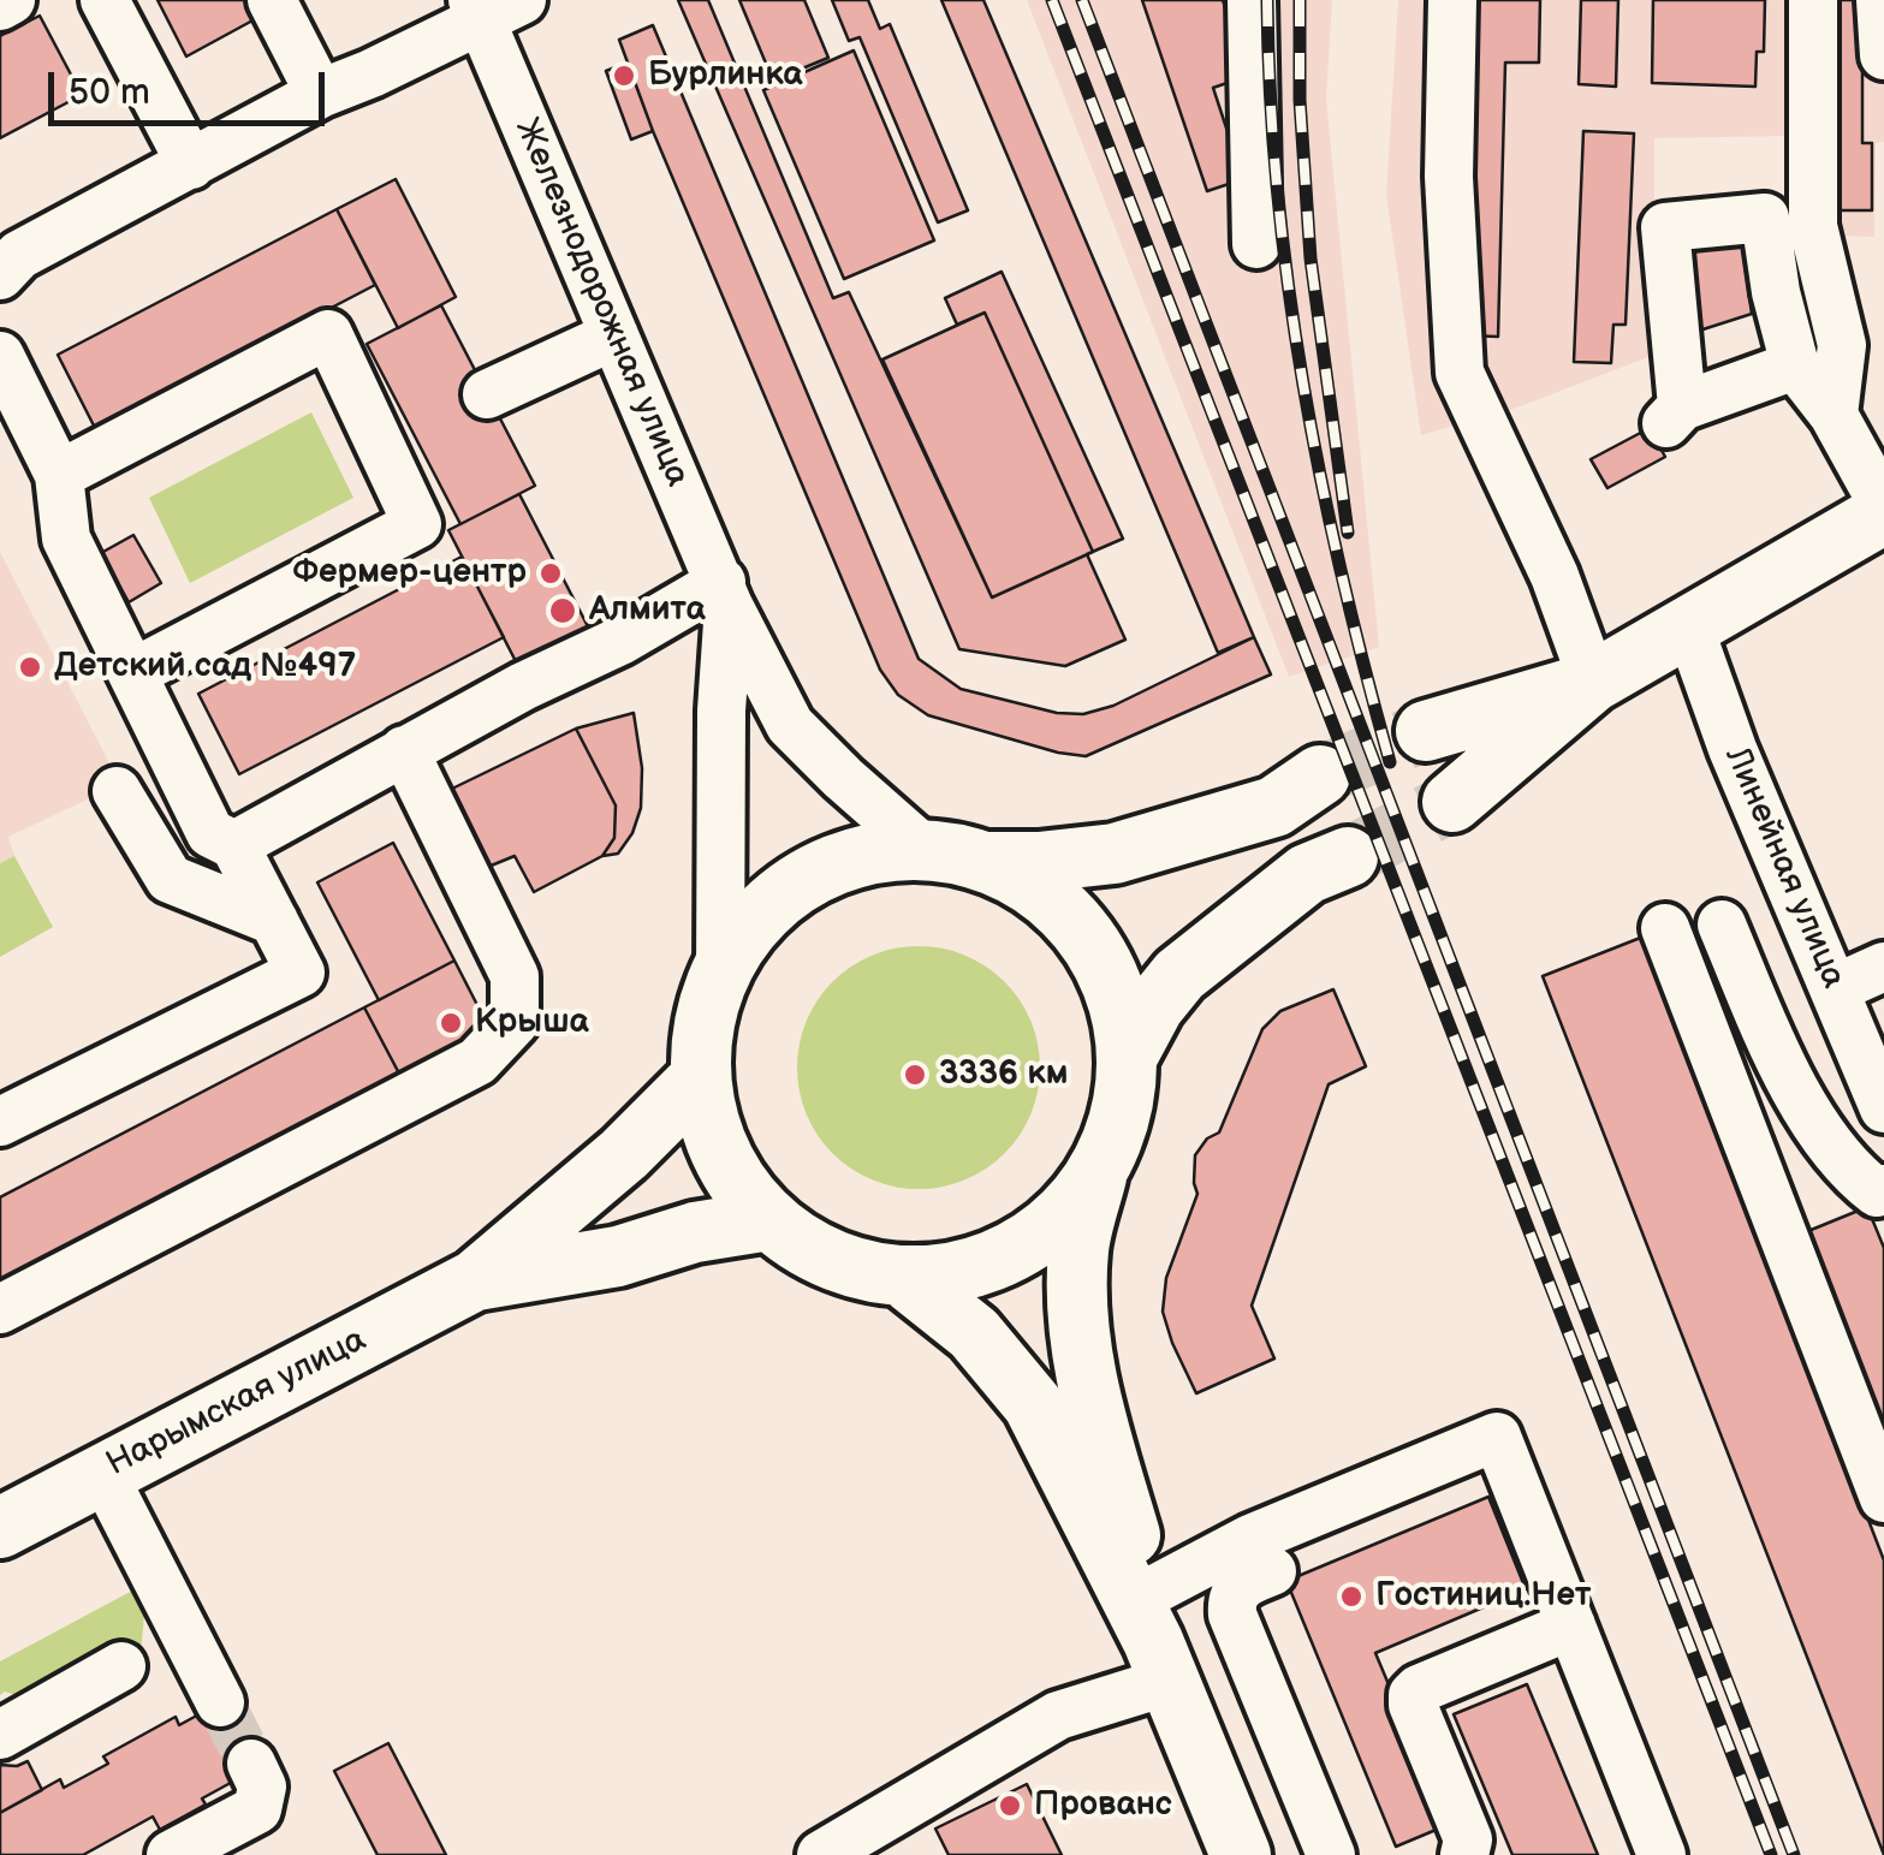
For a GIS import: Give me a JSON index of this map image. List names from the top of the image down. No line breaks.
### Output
{"streets":{"main road":["Нарымская улица"],"street":["Железнодорожная улица","Линейная улица"]},"places":["Бурлинка","Фермер-центр","Алмита","Детский сад №497","Крыша","3336 км","Гостиниц.Нет","Прованс"],"scale_bar":"50 m"}
